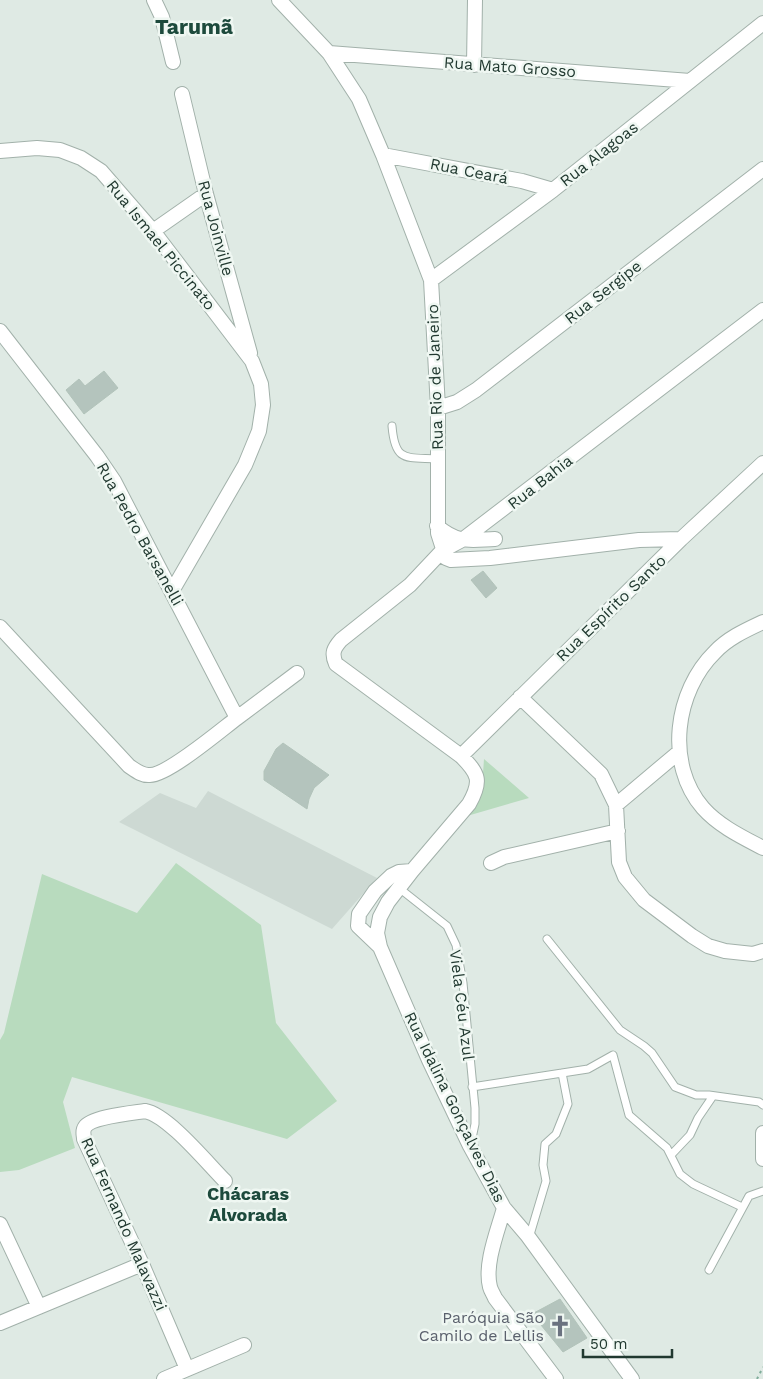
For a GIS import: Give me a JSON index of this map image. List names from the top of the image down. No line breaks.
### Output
{"streets":{"street":["Rua Mato Grosso","Rua Alagoas","Rua Ceará","Rua Joinville","Rua Ismael Piccinato","Rua Sergipe","Rua Rio de Janeiro","Rua Bahia","Rua Pedro Barsanelli","Rua Espírito Santo","Rua Idalina Gonçalves Dias","Rua Fernando Malavazzi"],"lane":["Viela Céu Azul"]},"crossings":[["Rua Mato Grosso","Rua Alagoas"],["Rua Mato Grosso","Rua Rio de Janeiro"],["Rua Alagoas","Rua Ceará"],["Rua Alagoas","Rua Rio de Janeiro"],["Rua Ceará","Rua Rio de Janeiro"],["Rua Joinville","Rua Ismael Piccinato"],["Rua Ismael Piccinato","Rua Pedro Barsanelli"],["Rua Sergipe","Rua Rio de Janeiro"],["Rua Rio de Janeiro","Rua Bahia"],["Rua Bahia","Rua Espírito Santo"],["Viela Céu Azul","Rua Idalina Gonçalves Dias"]],"districts":["Tarumã","Chácaras Alvorada"],"places":{"church":["Paróquia São Camilo de Lellis"]},"scale_bar":"50 m"}
